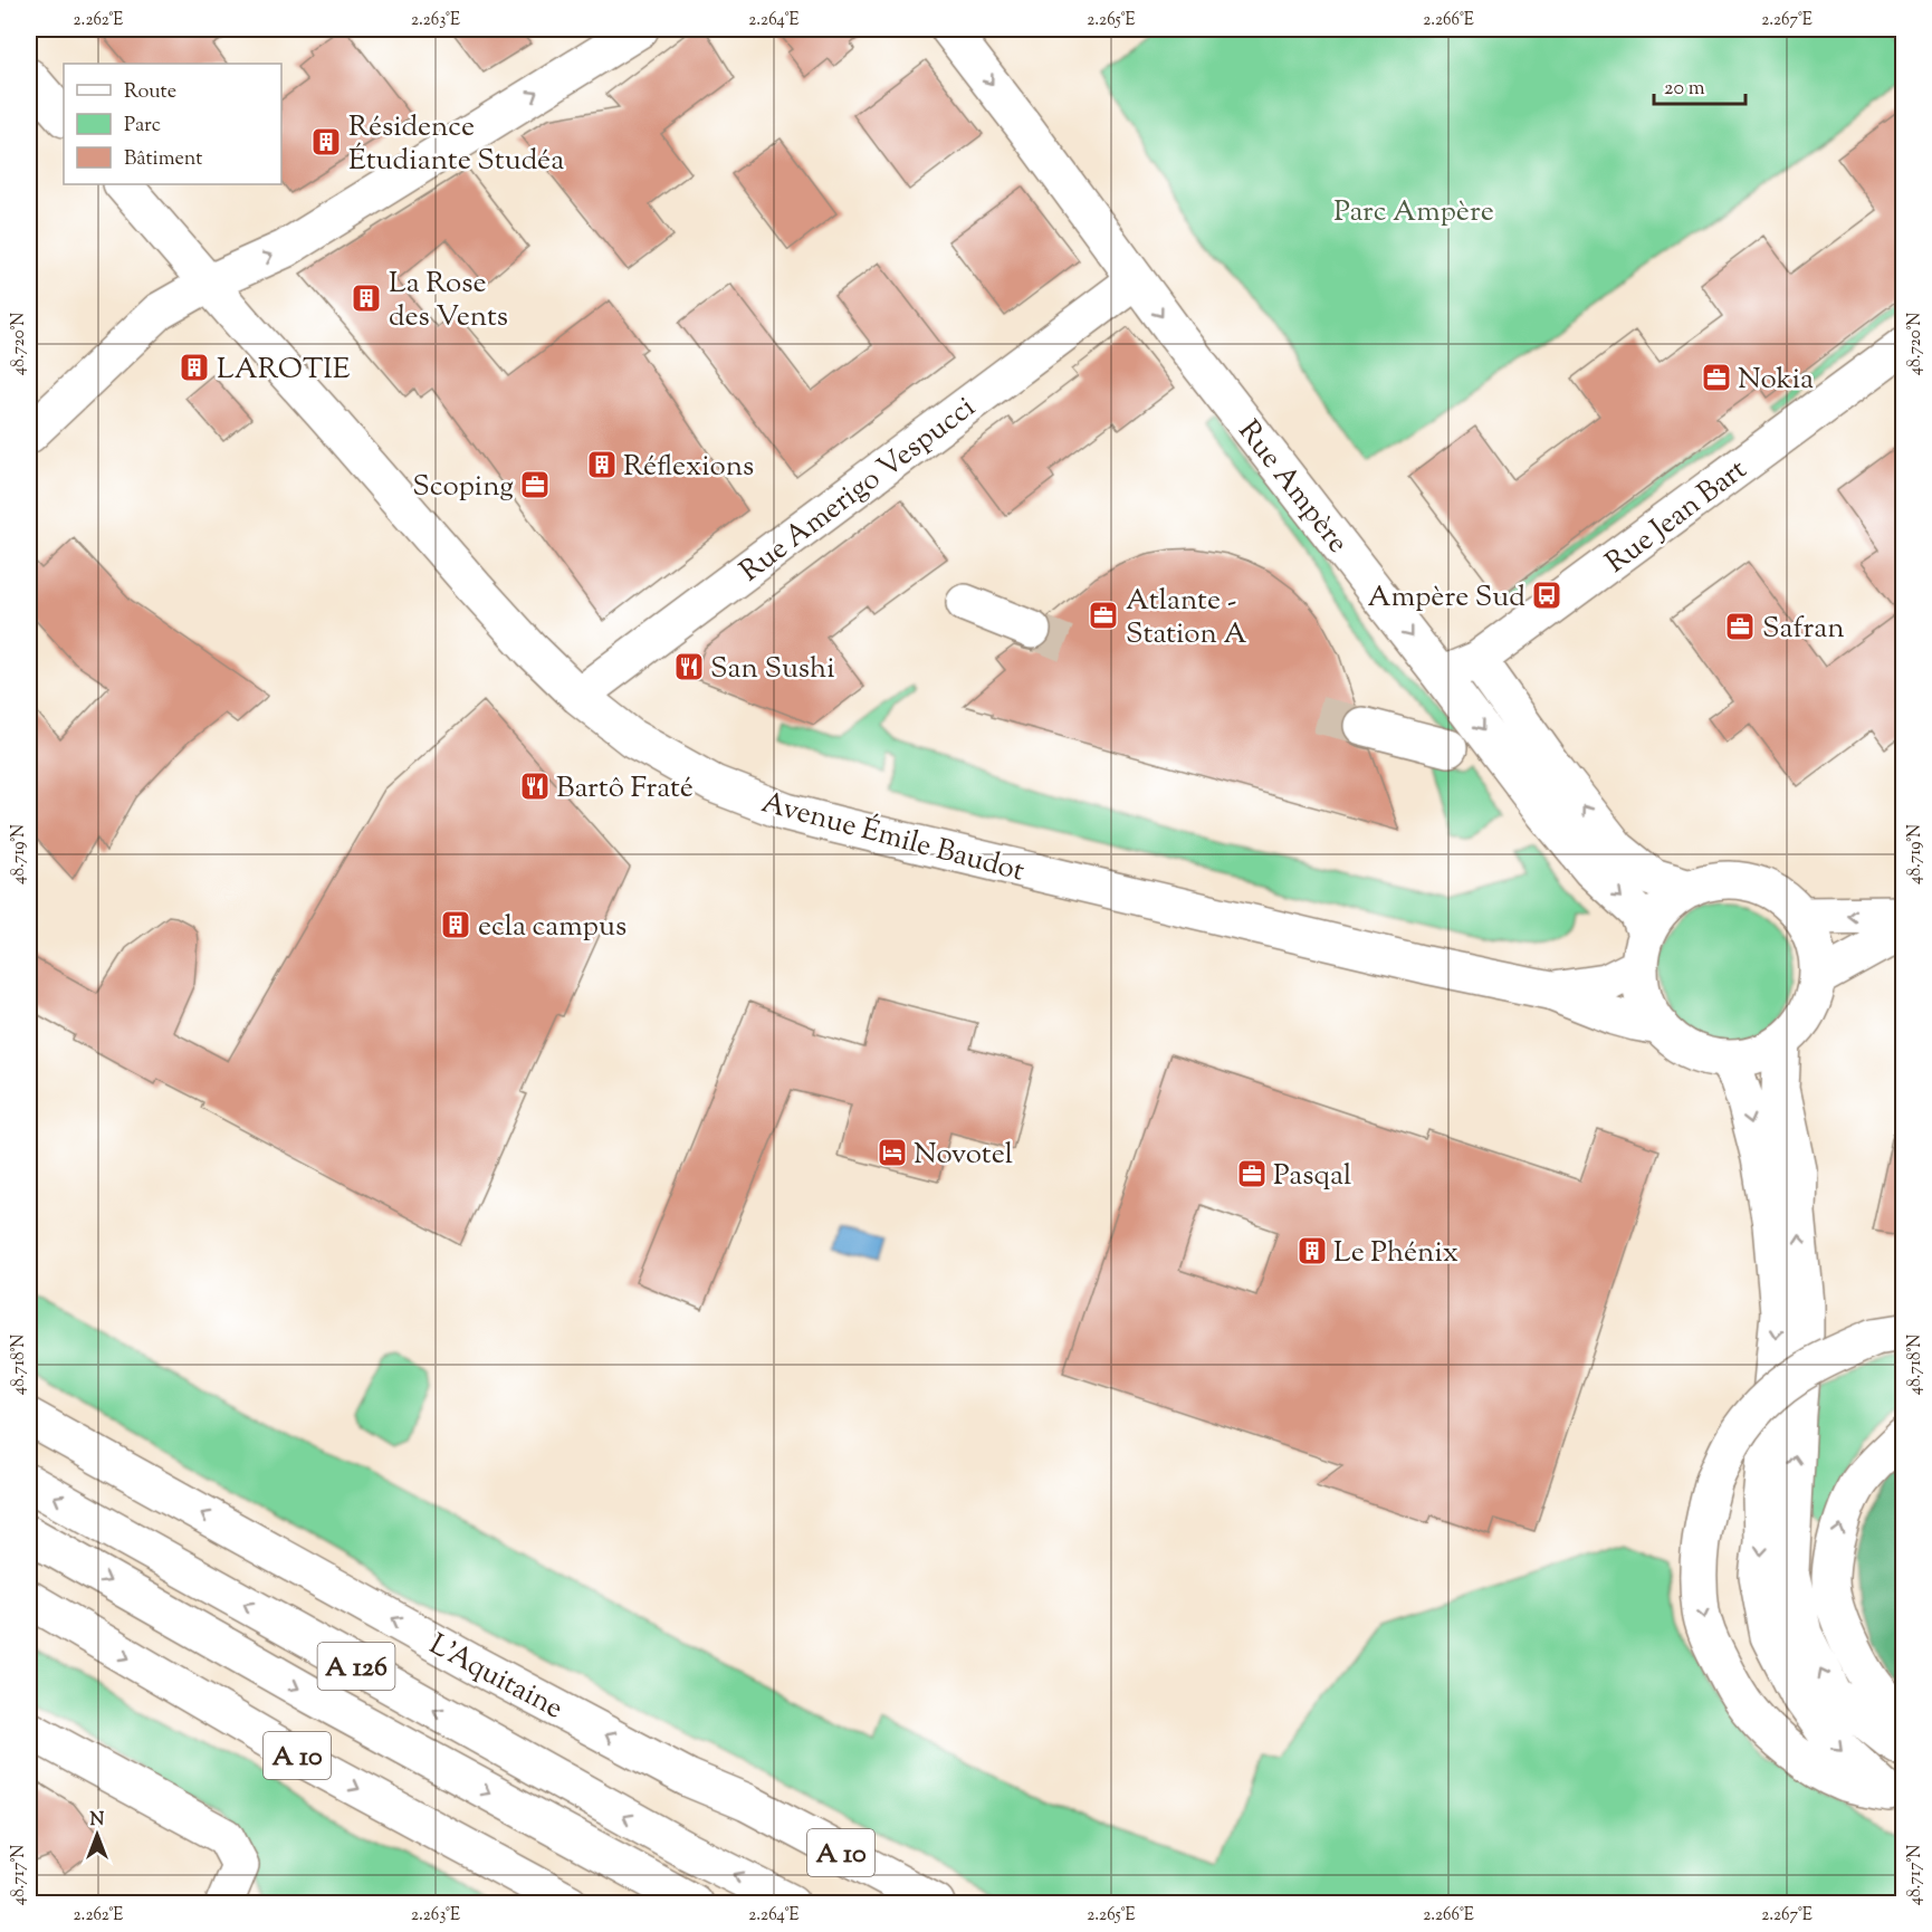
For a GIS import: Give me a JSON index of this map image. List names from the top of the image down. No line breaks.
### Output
{"streets":{"main road":["Rue Ampère","Rue Amerigo Vespucci","Rue Jean Bart","Avenue Émile Baudot","A 126","L'Aquitaine","A 10"]},"crossings":[["Rue Ampère","Rue Amerigo Vespucci"],["Rue Ampère","Rue Jean Bart"],["Rue Ampère","Avenue Émile Baudot"],["Rue Amerigo Vespucci","Avenue Émile Baudot"]],"one_way":["Rue Ampère"],"parks":["Parc Ampère"],"places":{"building":["Résidence Étudiante Studéa","La Rose des Vents","LAROTIE","Réflexions","ecla campus","Le Phénix"],"office":["Nokia","Scoping","Atlante - Station A","Safran","Pasqal"],"bus stop":["Ampère Sud"],"restaurant":["San Sushi","Bartô Fraté"],"hotel":["Novotel"]},"legend":["Route","Parc","Bâtiment"],"scale_bar":"20 m","north":"top","coordinates":["2.262°E","2.263°E","2.264°E","2.265°E","2.266°E","2.267°E","48.720°N","48.719°N","48.718°N","48.717°N"]}
